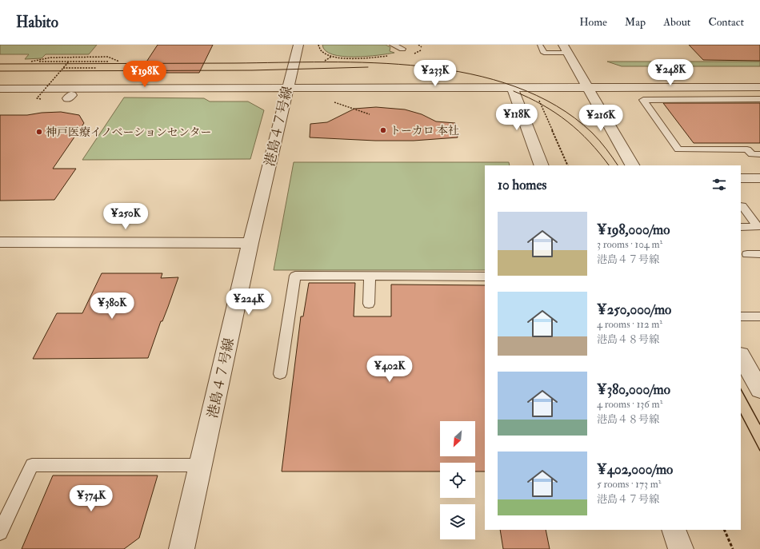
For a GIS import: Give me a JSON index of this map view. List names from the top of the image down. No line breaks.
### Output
{"streets":{"street":["港島４７号線"]},"places":["トーカロ 本社","神戸医療イノベーションセンター"],"north":"bottom left","page":{"header":"Habito","nav":["Home","Map","About","Contact"],"price":["¥248K","¥233K","¥198K","¥118K","¥216K","¥250K","¥224K","¥380K","¥402K","¥374K"],"heading":"10 homes","list":[{"name":"¥198,000/mo","note":"3 rooms · 104 m² · 港島４７号線"},{"name":"¥250,000/mo","note":"4 rooms · 112 m² · 港島４８号線"},{"name":"¥380,000/mo","note":"4 rooms · 136 m² · 港島４８号線"},{"name":"¥402,000/mo","note":"5 rooms · 173 m² · 港島４７号線"}]}}
